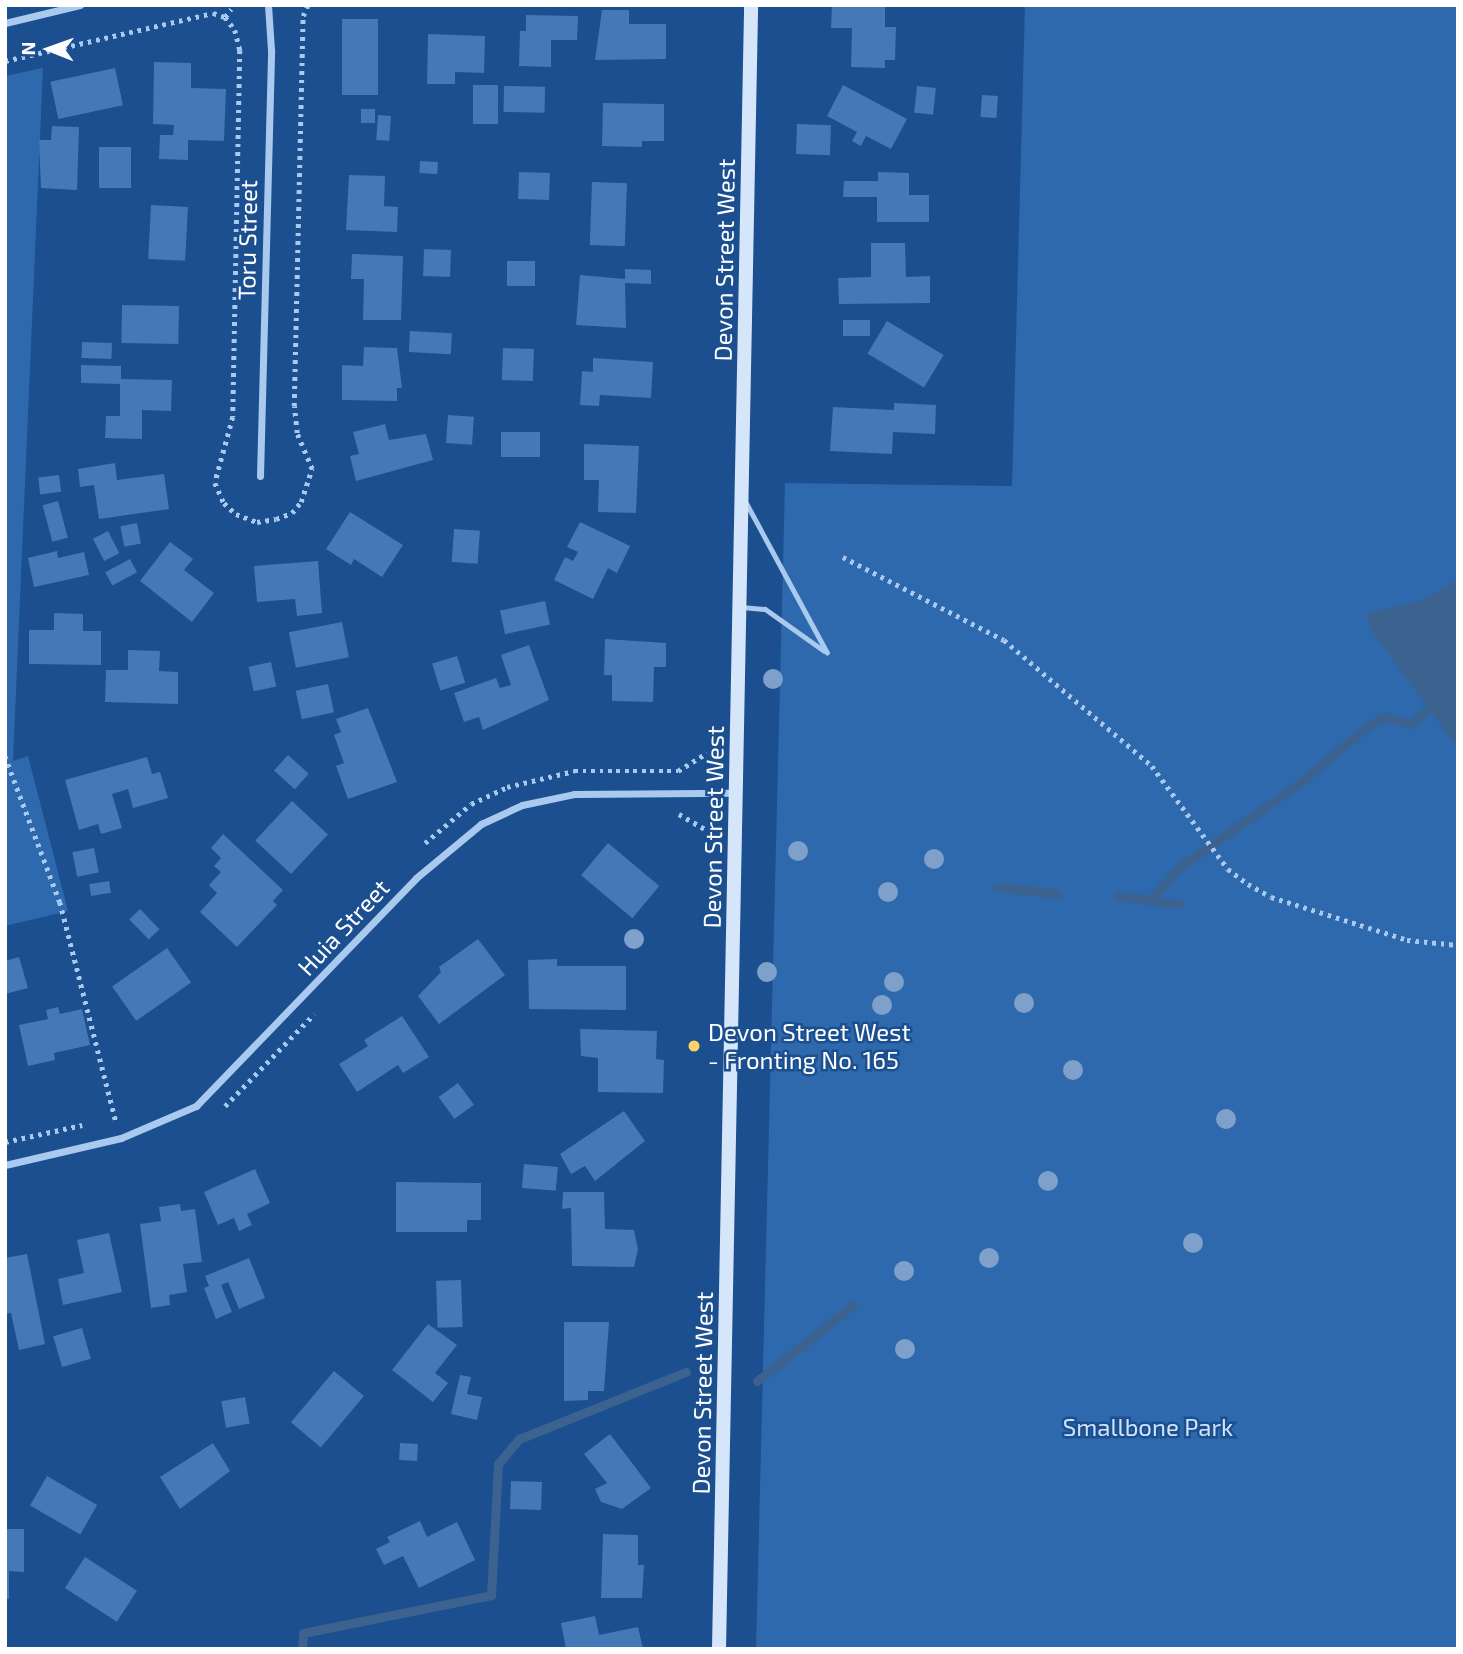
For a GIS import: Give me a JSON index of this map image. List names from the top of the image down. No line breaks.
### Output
{"streets":{"main road":["Devon Street West"],"street":["Toru Street","Huia Street"]},"crossings":[["Devon Street West","Huia Street"]],"parks":["Smallbone Park"],"places":["Devon Street West - Fronting No. 165"],"north":"left"}
